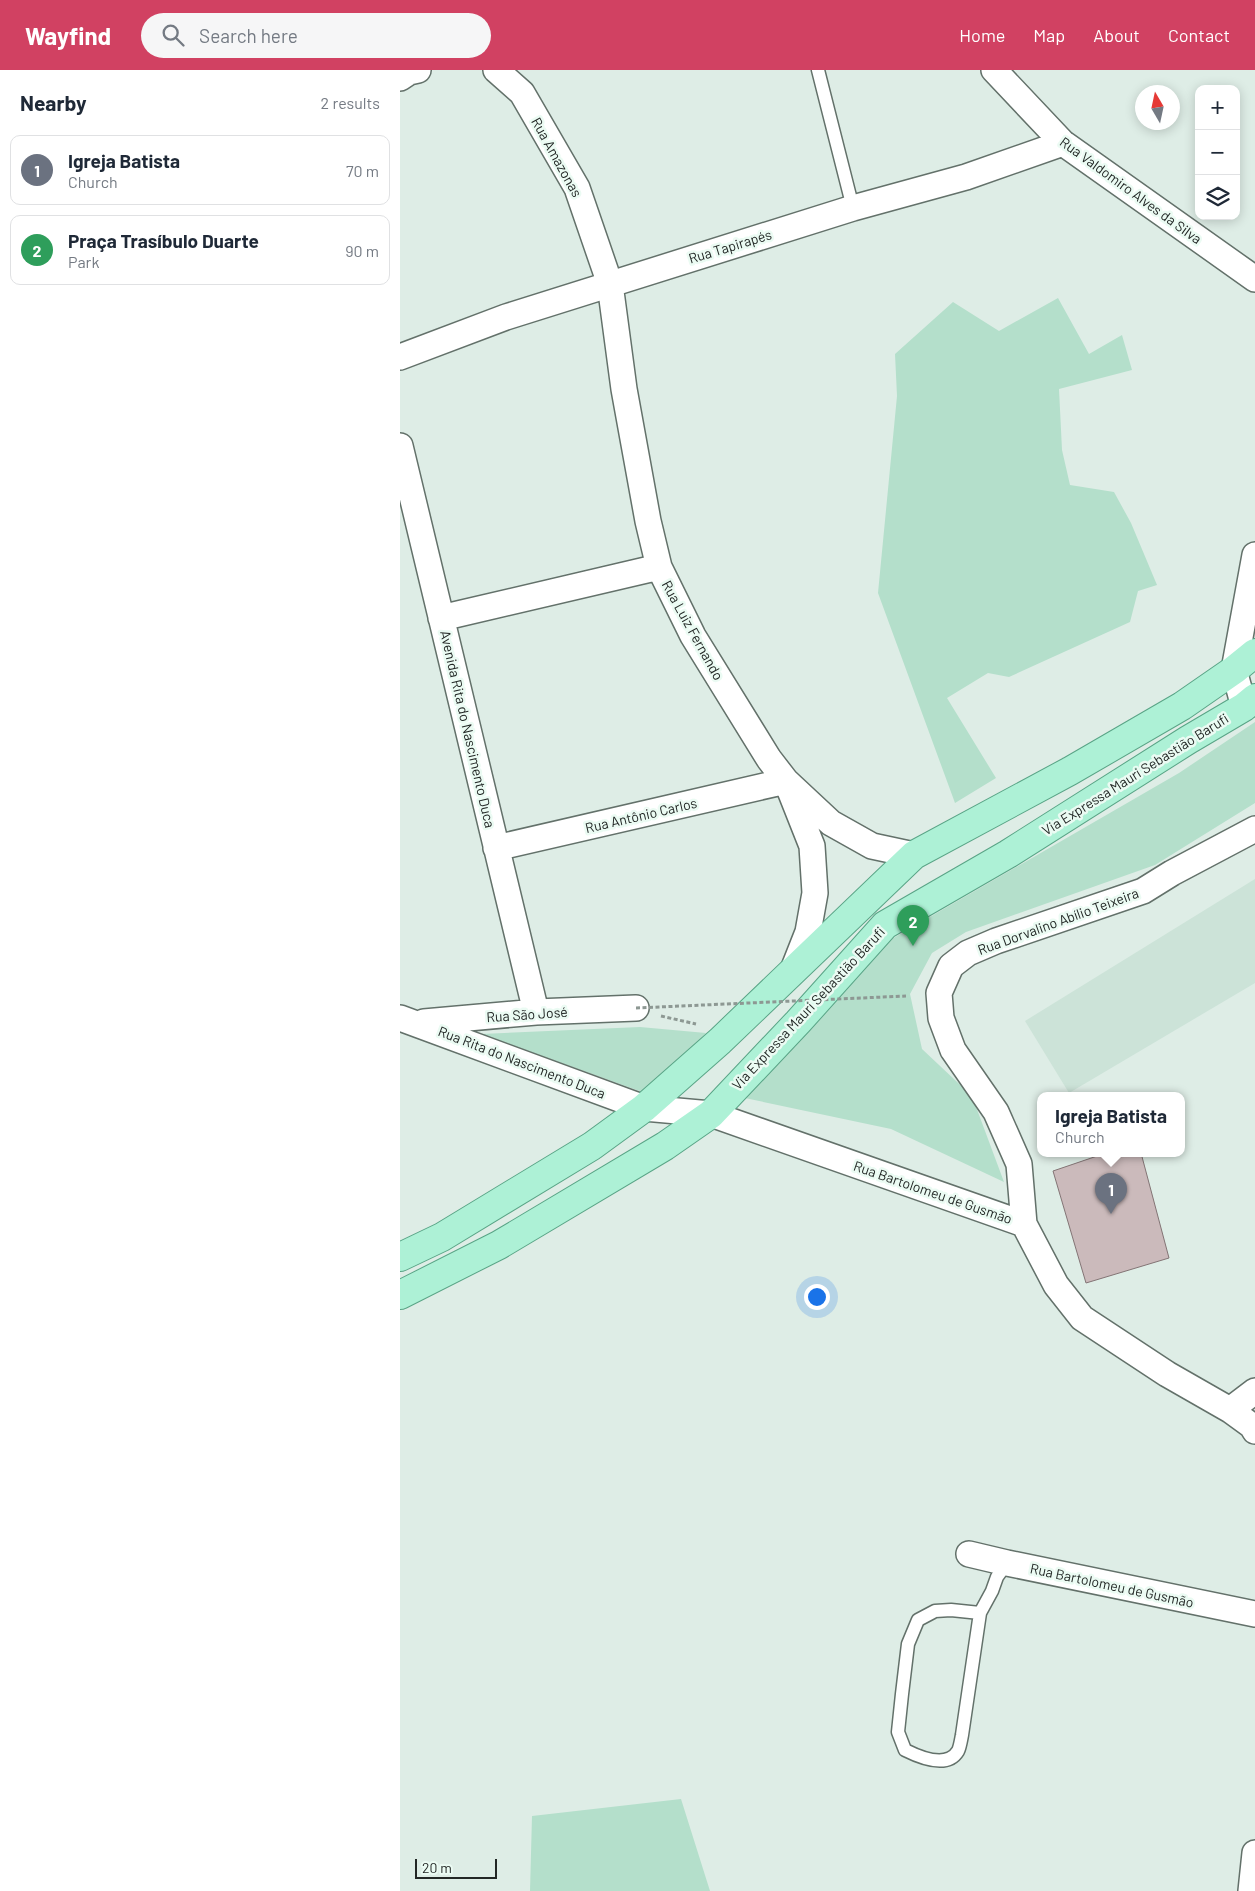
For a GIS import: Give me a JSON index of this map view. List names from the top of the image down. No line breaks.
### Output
{"streets":{"main road":["Via Expressa Mauri Sebastião Barufi"],"street":["Rua Amazonas","Rua Valdomiro Alves da Silva","Rua Tapirapés","Rua Luiz Fernando","Avenida Rita do Nascimento Duca","Rua Antônio Carlos","Rua Dorvalino Abílio Teixeira","Rua São José","Rua Rita do Nascimento Duca","Rua Bartolomeu de Gusmão"]},"crossings":[["Rua Amazonas","Rua Tapirapés"],["Rua Amazonas","Rua Luiz Fernando"],["Rua Valdomiro Alves da Silva","Rua Tapirapés"],["Rua Tapirapés","Rua Luiz Fernando"],["Rua Luiz Fernando","Rua Antônio Carlos"],["Avenida Rita do Nascimento Duca","Rua Antônio Carlos"],["Avenida Rita do Nascimento Duca","Rua São José"],["Via Expressa Mauri Sebastião Barufi","Rua Rita do Nascimento Duca"],["Via Expressa Mauri Sebastião Barufi","Rua Bartolomeu de Gusmão"],["Rua Dorvalino Abílio Teixeira","Rua Bartolomeu de Gusmão"],["Rua São José","Rua Rita do Nascimento Duca"],["Rua Rita do Nascimento Duca","Rua Bartolomeu de Gusmão"]],"scale_bar":"20 m","north":"top","page":{"header":"Wayfind","search":"Search here","nav":["Home","Map","About","Contact"],"heading":["Nearby","2 results"],"map_buttons":["+","−"],"list":[{"mark":"1","name":"Igreja Batista","note":"Church","value":"70 m"},{"mark":"2","name":"Praça Trasíbulo Duarte","note":"Park","value":"90 m"}],"pins":["2","1"],"popup":["Igreja Batista","Church"],"scale":"20 m"}}
